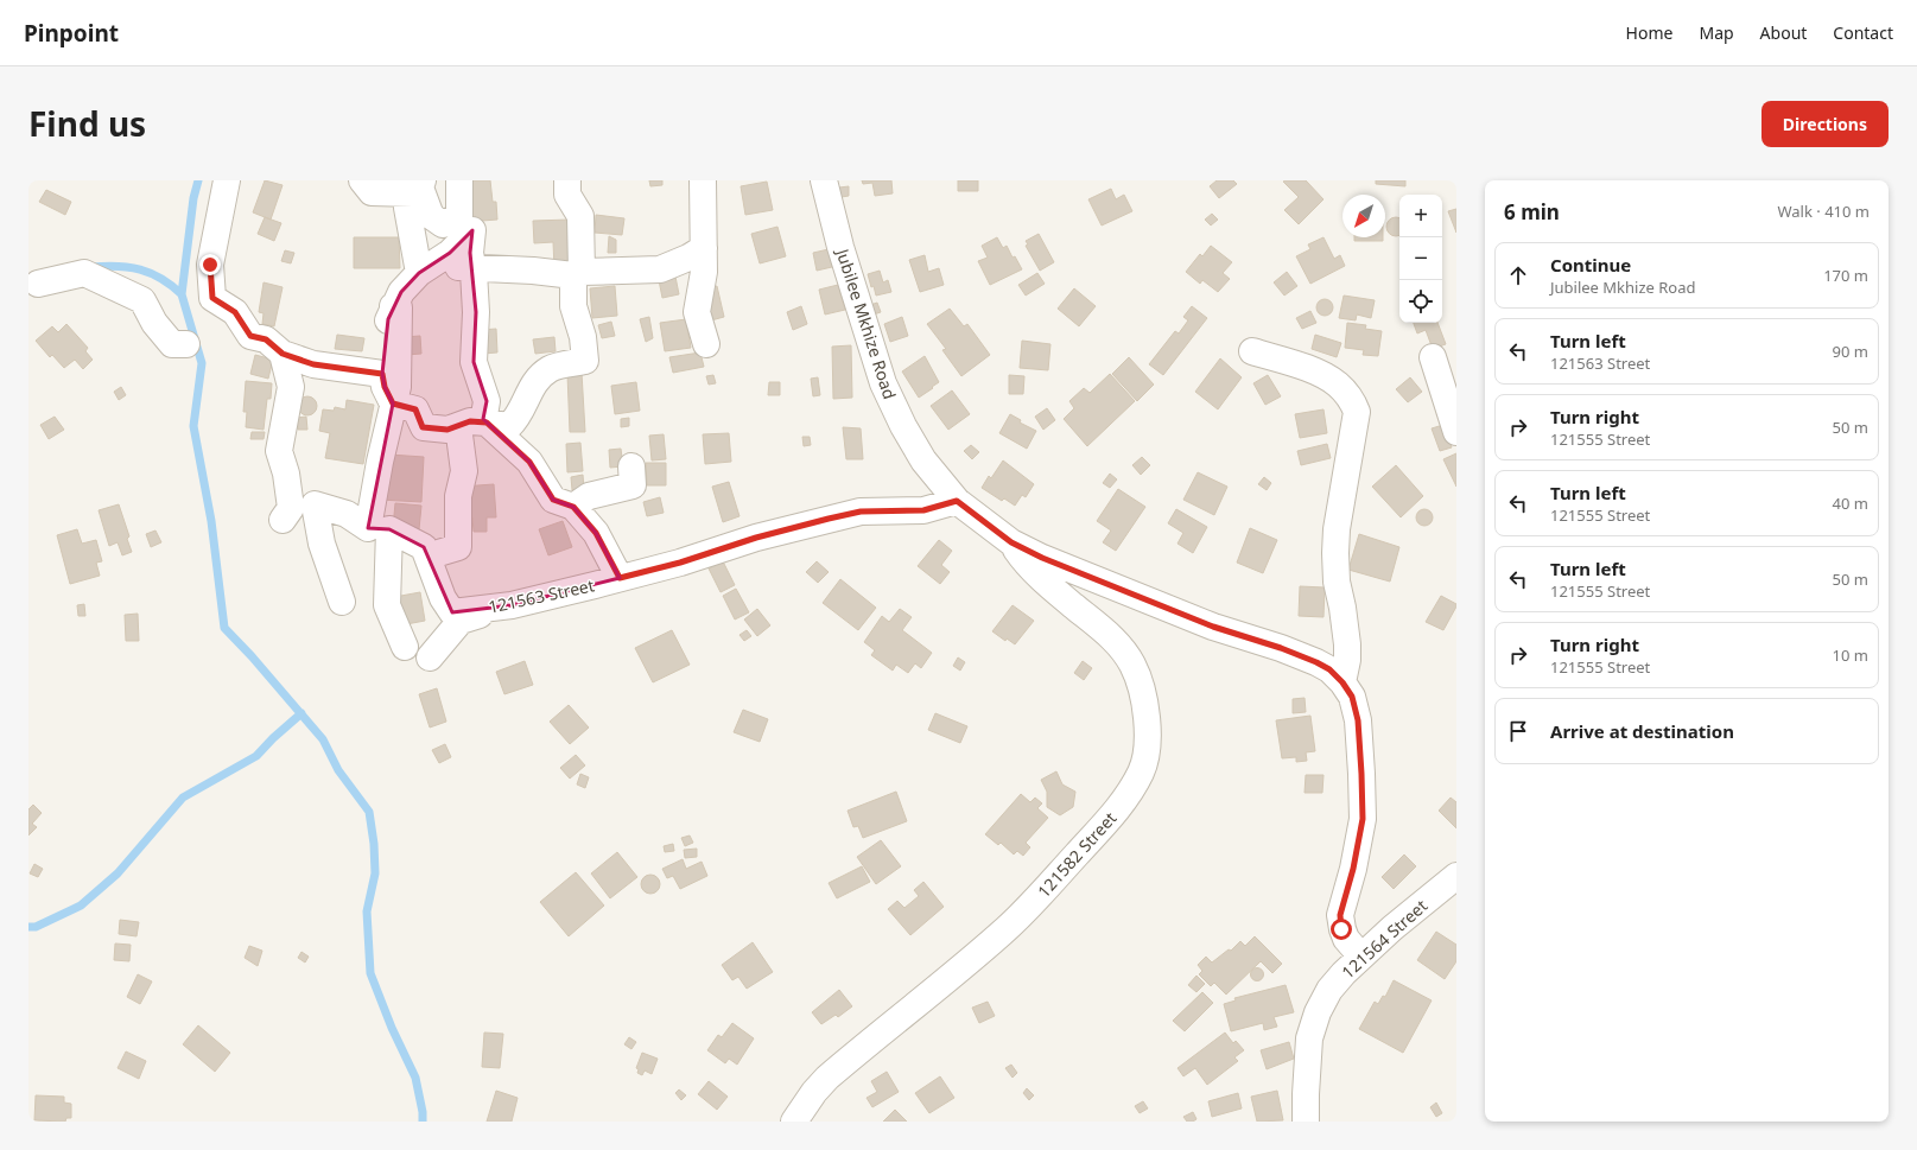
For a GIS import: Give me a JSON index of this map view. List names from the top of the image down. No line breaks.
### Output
{"streets":{"street":["Jubilee Mkhize Road","121563 Street","121582 Street","121564 Street"]},"crossings":[["Jubilee Mkhize Road","121563 Street"],["Jubilee Mkhize Road","121582 Street"],["Jubilee Mkhize Road","121564 Street"]],"north":"bottom left","page":{"header":"Pinpoint","nav":["Home","Map","About","Contact"],"title":"Find us","buttons":"Directions","heading":["6 min","Walk · 410 m"],"map_buttons":["+","−"],"list":[["Continue","Jubilee Mkhize Road","170 m"],["Turn left","121563 Street","90 m"],["Turn right","121555 Street","50 m"],["Turn left","121555 Street","40 m"],["Turn left","121555 Street","50 m"],["Turn right","121555 Street","10 m"],"Arrive at destination"]}}
